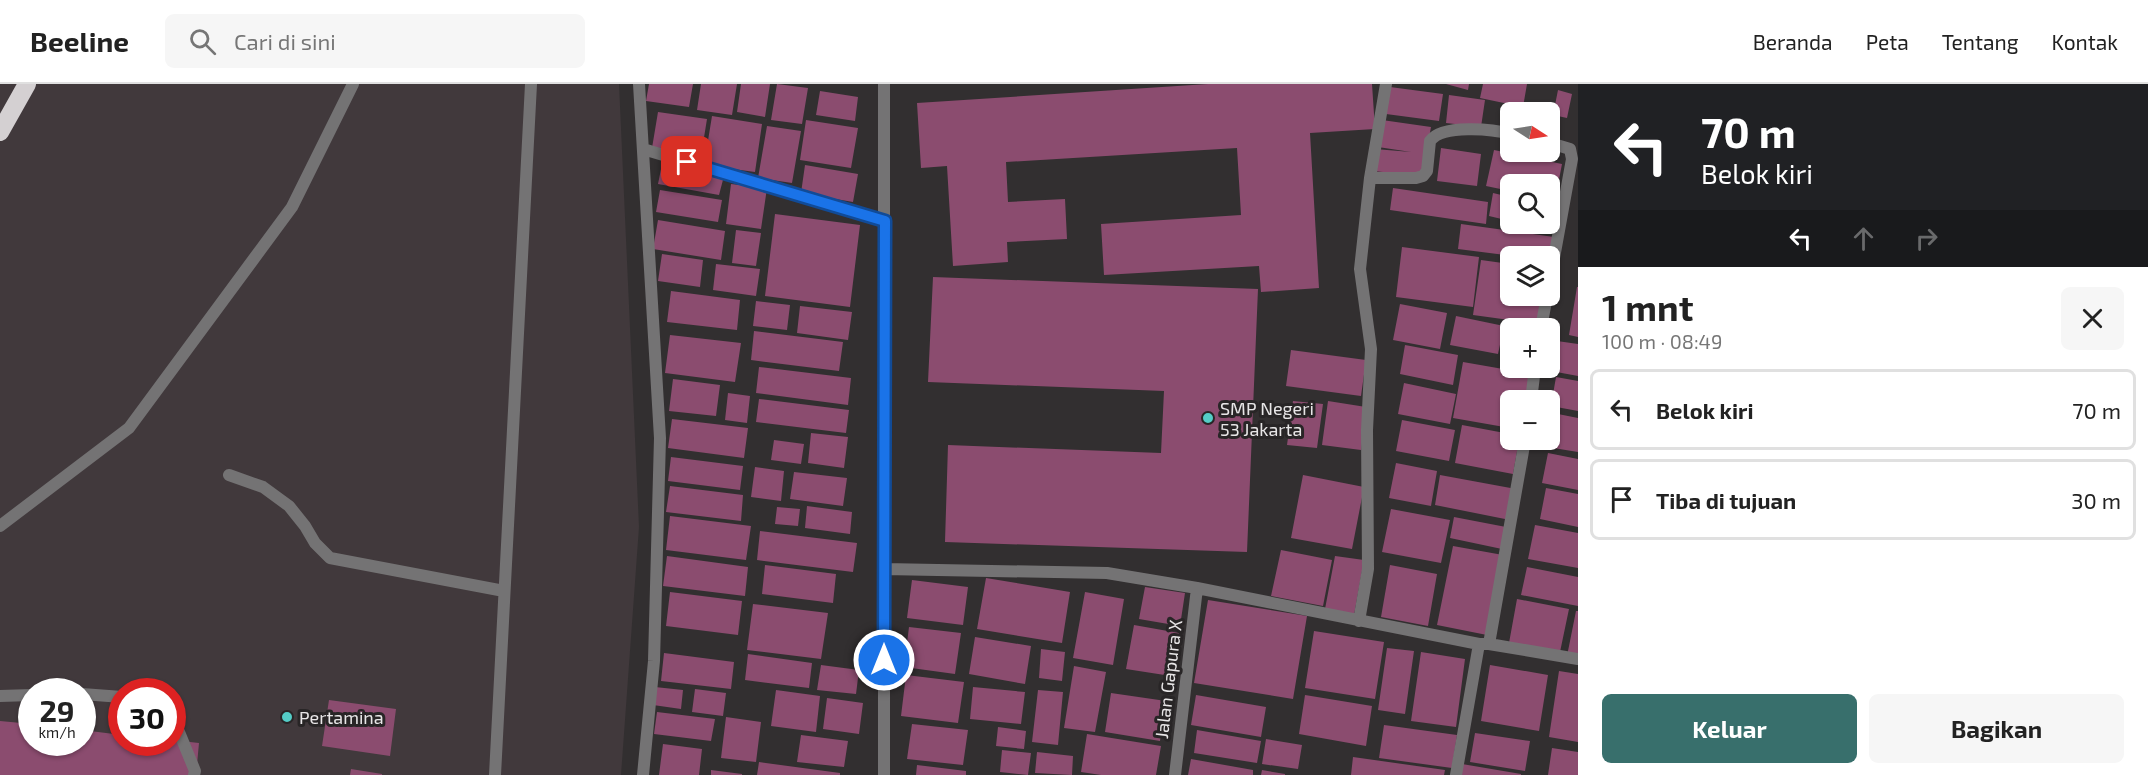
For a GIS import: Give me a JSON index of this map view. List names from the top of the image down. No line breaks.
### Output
{"streets":{"street":["Jalan Gapura X"]},"places":["SMP Negeri 53 Jakarta","Pertamina"],"north":"right","page":{"header":"Beeline","search":"Cari di sini","nav":["Beranda","Peta","Tentang","Kontak"],"turn":["70 m","Belok kiri"],"map_buttons":["+","−"],"heading":["1 mnt","100 m · 08:49"],"list":[{"name":"Belok kiri","value":"70 m"},{"name":"Tiba di tujuan","value":"30 m"}],"speed":"29 km/h","limit":"30","buttons":["Keluar","Bagikan"]}}
